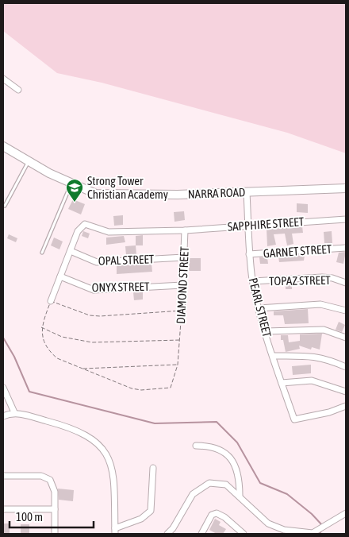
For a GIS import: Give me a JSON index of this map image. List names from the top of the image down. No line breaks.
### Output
{"streets":{"street":["NARRA ROAD","SAPPHIRE STREET","GARNET STREET","OPAL STREET","TOPAZ STREET","DIAMOND STREET","ONYX STREET","PEARL STREET"]},"crossings":[["NARRA ROAD","PEARL STREET"],["SAPPHIRE STREET","OPAL STREET"],["SAPPHIRE STREET","DIAMOND STREET"],["SAPPHIRE STREET","PEARL STREET"],["GARNET STREET","PEARL STREET"],["OPAL STREET","DIAMOND STREET"],["TOPAZ STREET","PEARL STREET"],["DIAMOND STREET","ONYX STREET"]],"places":{"school or university":["Strong Tower Christian Academy"]},"scale_bar":"100 m"}
